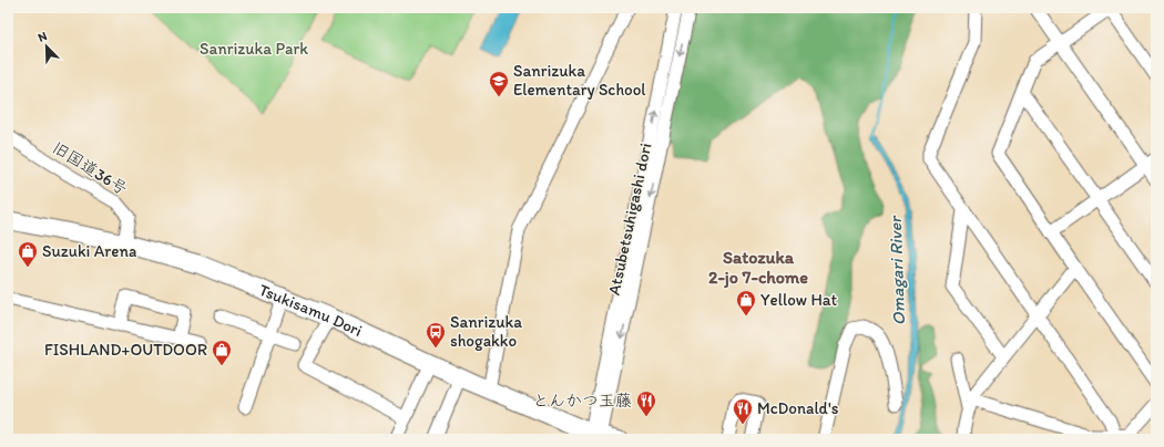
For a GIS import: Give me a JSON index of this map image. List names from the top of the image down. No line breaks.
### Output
{"streets":{"highway":["Tsukisamu Dori"],"street":["旧国道36号","Atsubetsuhigashi dori"]},"crossings":[["旧国道36号","Tsukisamu Dori"],["Atsubetsuhigashi dori","Tsukisamu Dori"]],"districts":["Satozuka 2-jo 7-chome"],"water":["Omagari River"],"parks":["Sanrizuka Park"],"places":{"school or university":["Sanrizuka Elementary School"],"shop":["Suzuki Arena","Yellow Hat","FISHLAND+OUTDOOR"],"bus stop":["Sanrizuka shogakko"],"restaurant":["とんかつ玉藤","McDonald's"]},"north":"top left"}
